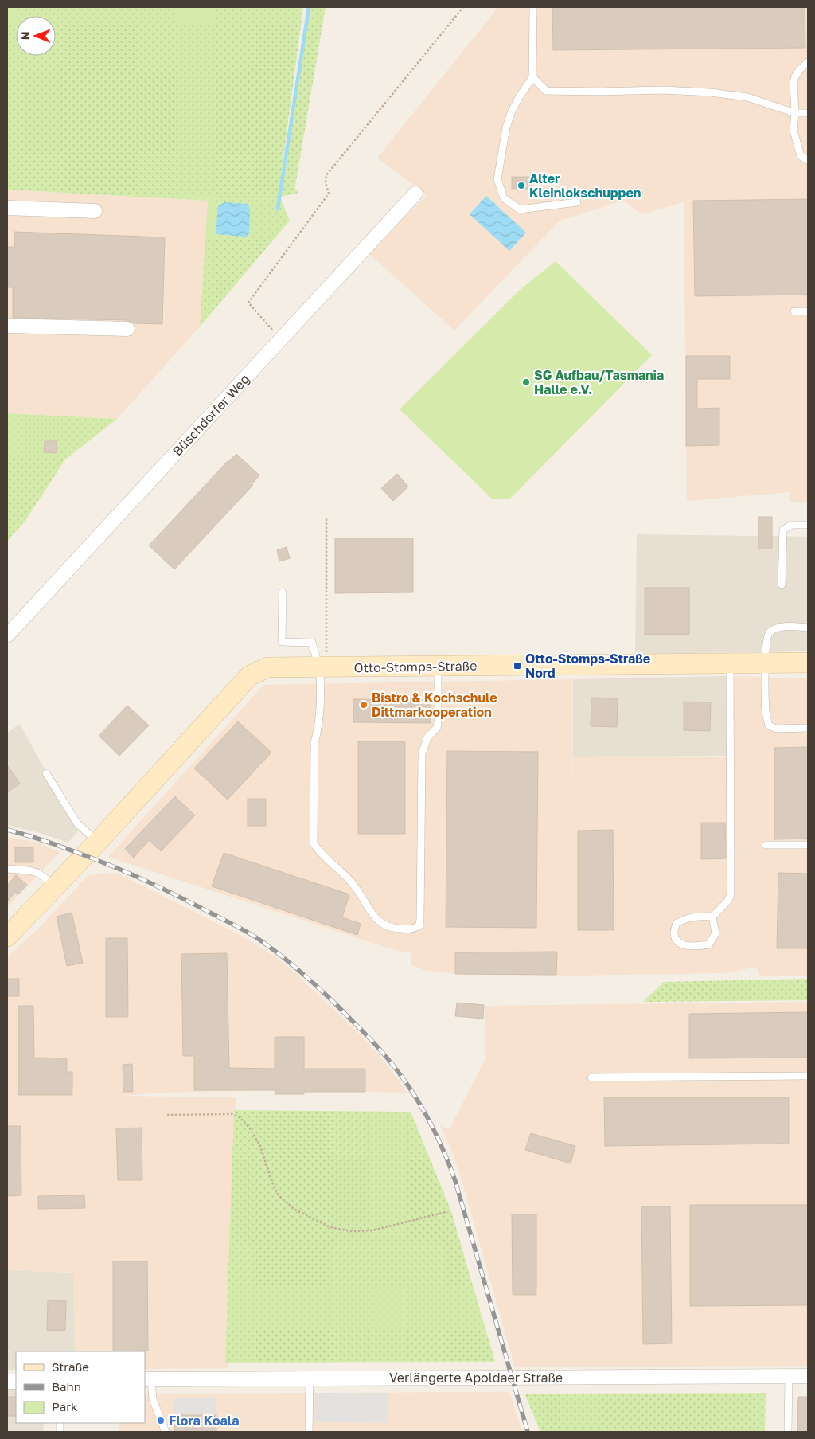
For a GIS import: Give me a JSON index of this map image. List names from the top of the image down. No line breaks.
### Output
{"streets":{"street":["Büschdorfer Weg","Otto-Stomps-Straße","Verlängerte Apoldaer Straße"]},"places":{"other":["Alter Kleinlokschuppen","SG Aufbau/Tasmania Halle e.V.","Bistro & Kochschule Dittmarkooperation","Flora Koala"],"transit":["Otto-Stomps-Straße Nord"]},"legend":["Straße","Bahn","Park"],"north":"left"}
